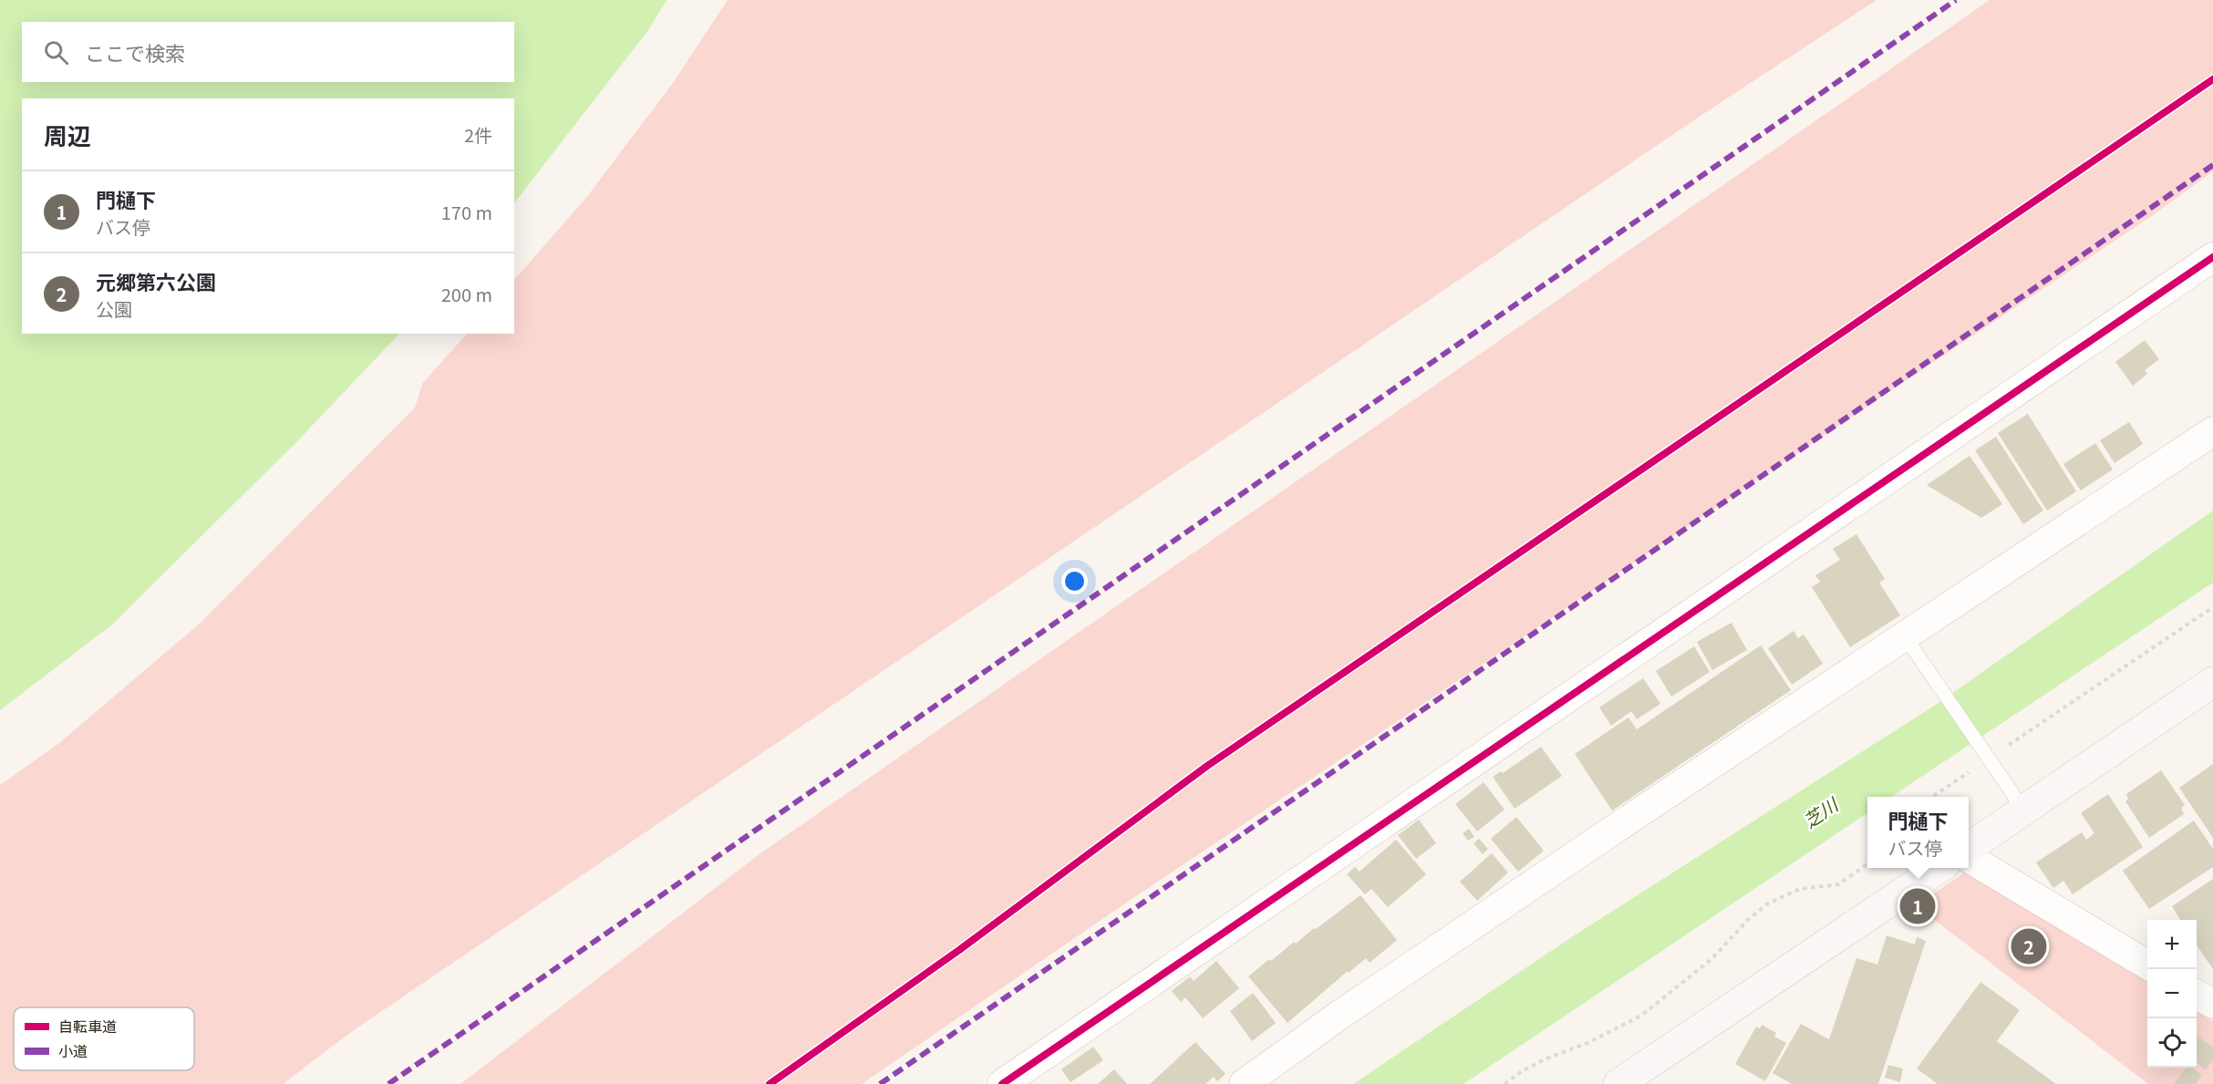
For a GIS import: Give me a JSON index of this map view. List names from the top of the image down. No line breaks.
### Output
{"water":["芝川"],"legend":["自転車道","小道"],"page":{"search":"ここで検索","heading":["周辺","2件"],"list":[{"mark":"1","name":"門樋下","note":"バス停","value":"170 m"},{"mark":"2","name":"元郷第六公園","note":"公園","value":"200 m"}],"popup":["門樋下","バス停"],"pins":["1","2"],"map_buttons":["+","−"]}}
